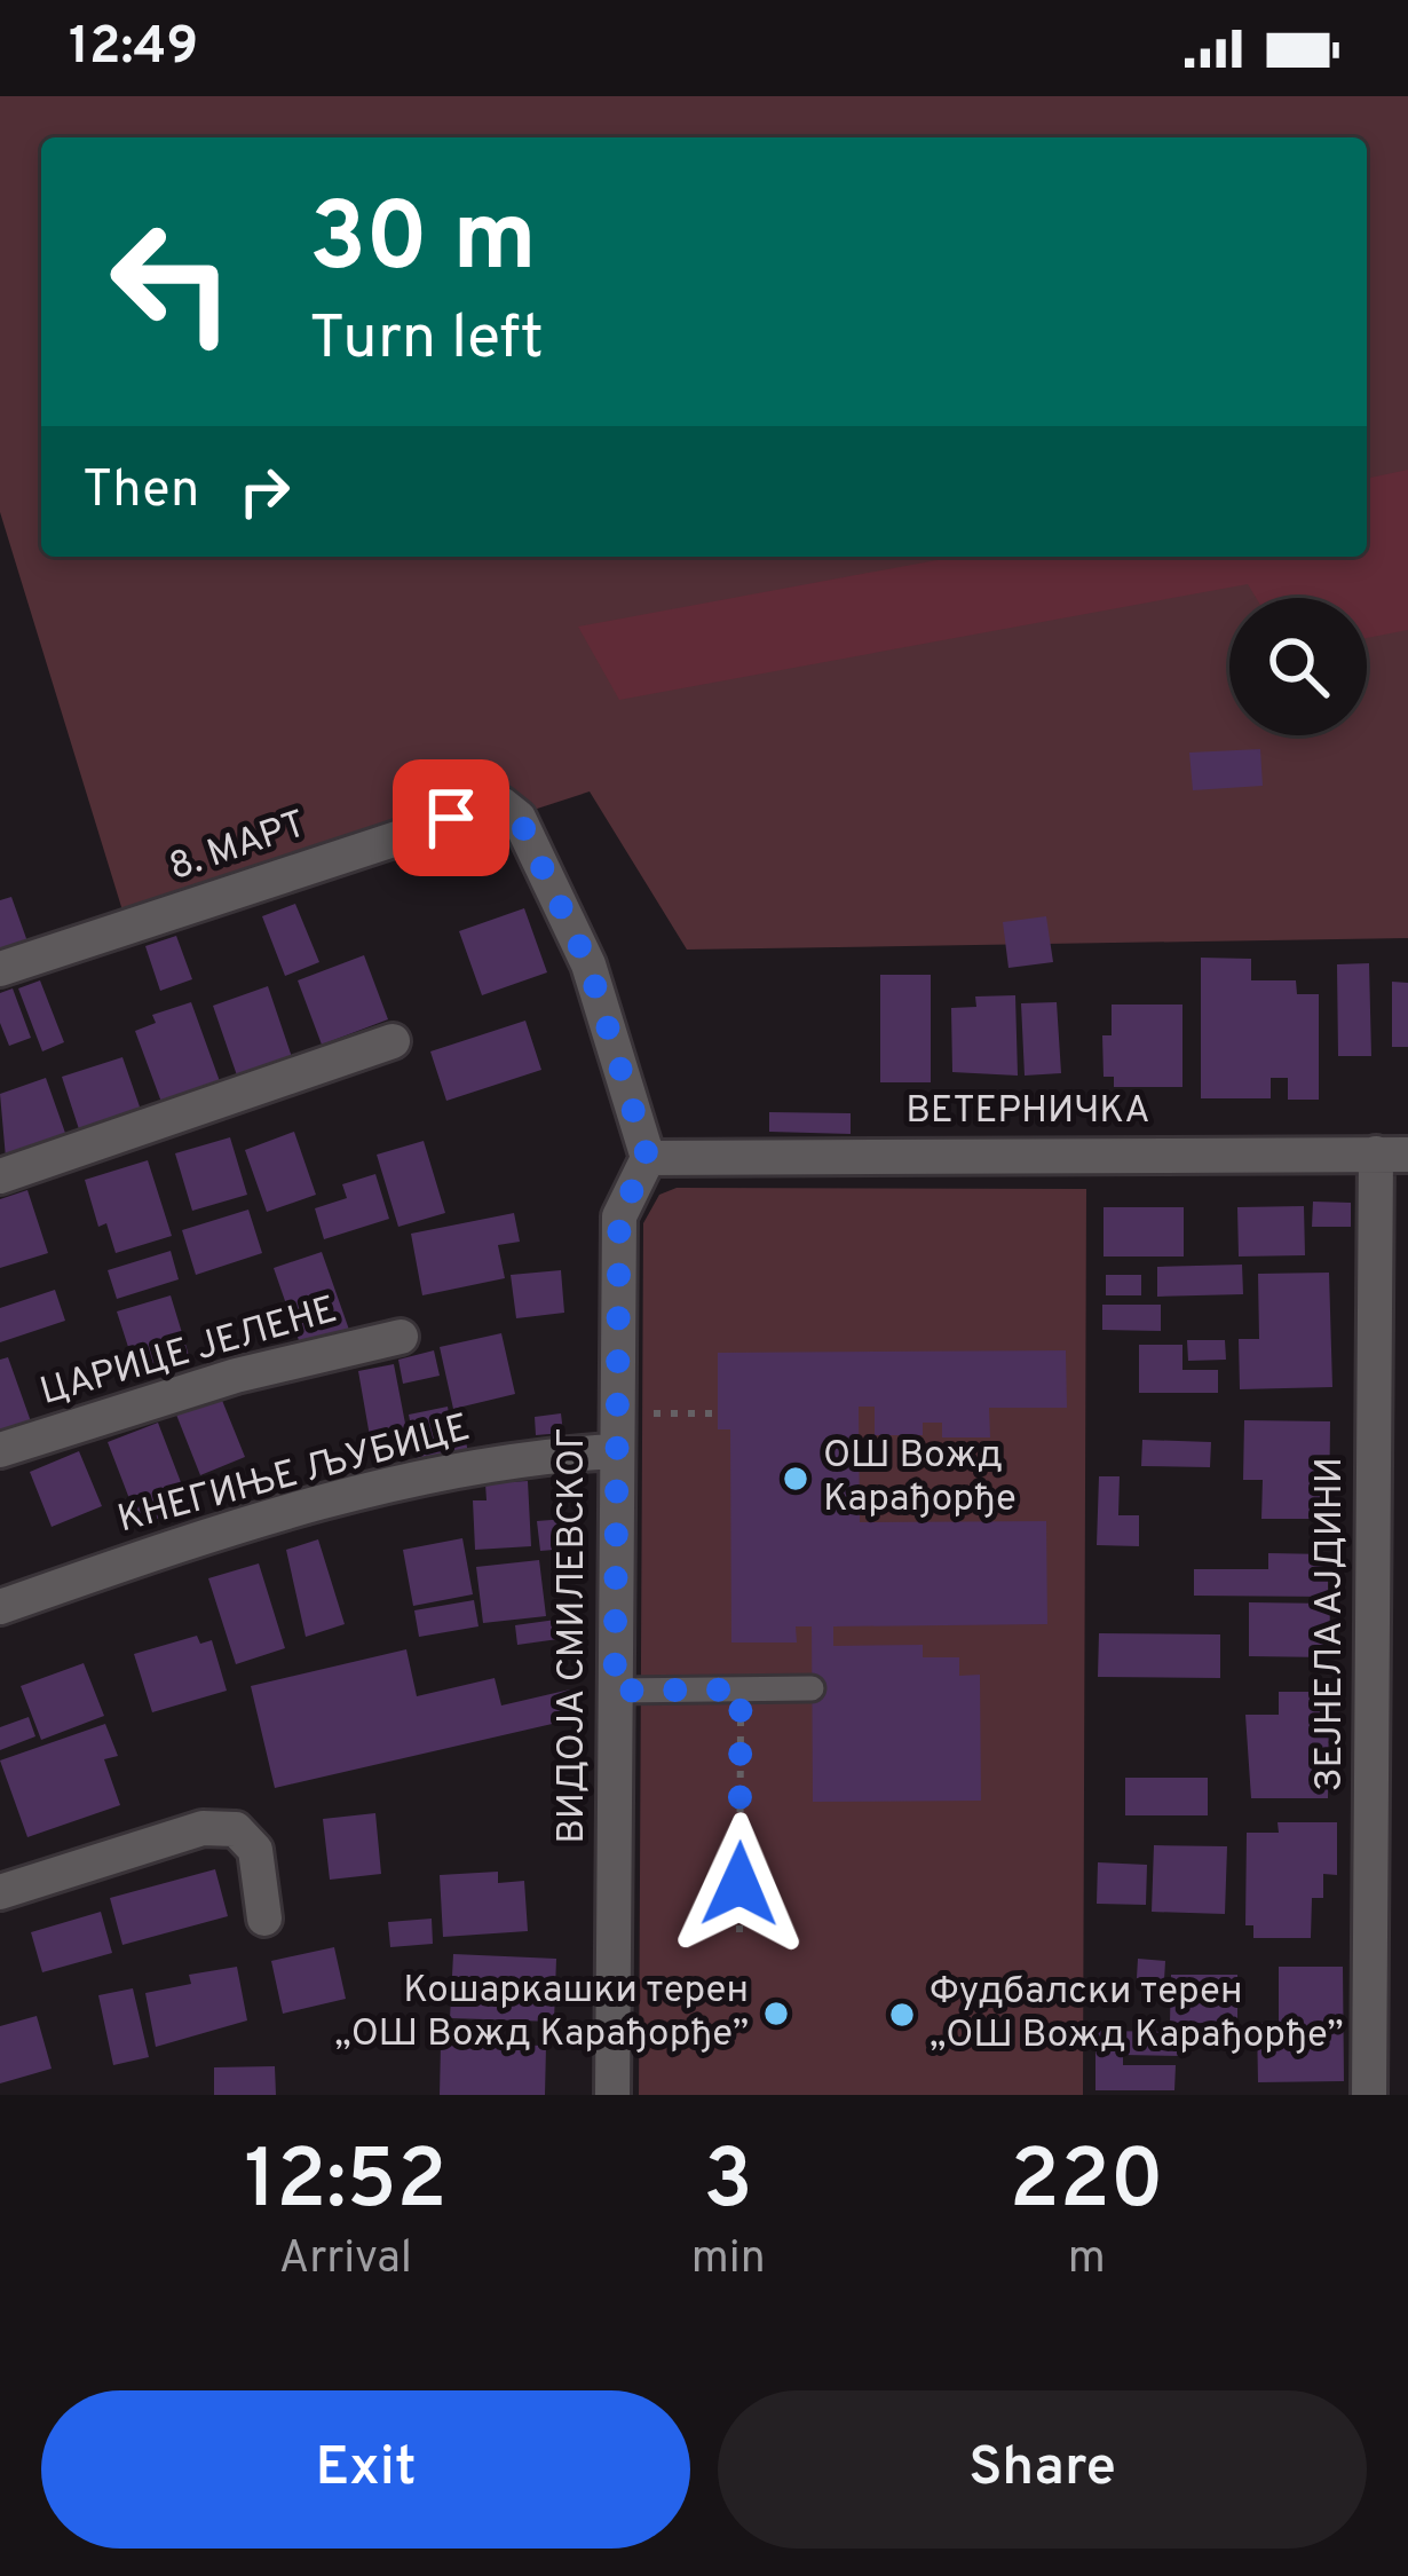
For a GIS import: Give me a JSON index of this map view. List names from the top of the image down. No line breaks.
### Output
{"streets":{"street":["8. МАРТ","ВЕТЕРНИЧКА","ЦАРИЦЕ ЈЕЛЕНЕ","КНЕГИЊЕ ЉУБИЦЕ","ЗЕЈНЕЛА АЈДИНИ","ВИДОЈА СМИЛЕВСКОГ"]},"crossings":[["8. МАРТ","ВЕТЕРНИЧКА"],["8. МАРТ","ВИДОЈА СМИЛЕВСКОГ"],["ВЕТЕРНИЧКА","ЗЕЈНЕЛА АЈДИНИ"],["ВЕТЕРНИЧКА","ВИДОЈА СМИЛЕВСКОГ"],["КНЕГИЊЕ ЉУБИЦЕ","ВИДОЈА СМИЛЕВСКОГ"]],"places":["ОШ Вожд Карађорђе","Кошаркашки терен „ОШ Вожд Карађорђе”","Фудбалски терен „ОШ Вожд Карађорђе”"],"page":{"status":"12:49","turn":["30 m","Turn left"],"then":"Then","eta":["12:52","Arrival","3","min","220","m"],"buttons":["Exit","Share"]}}
